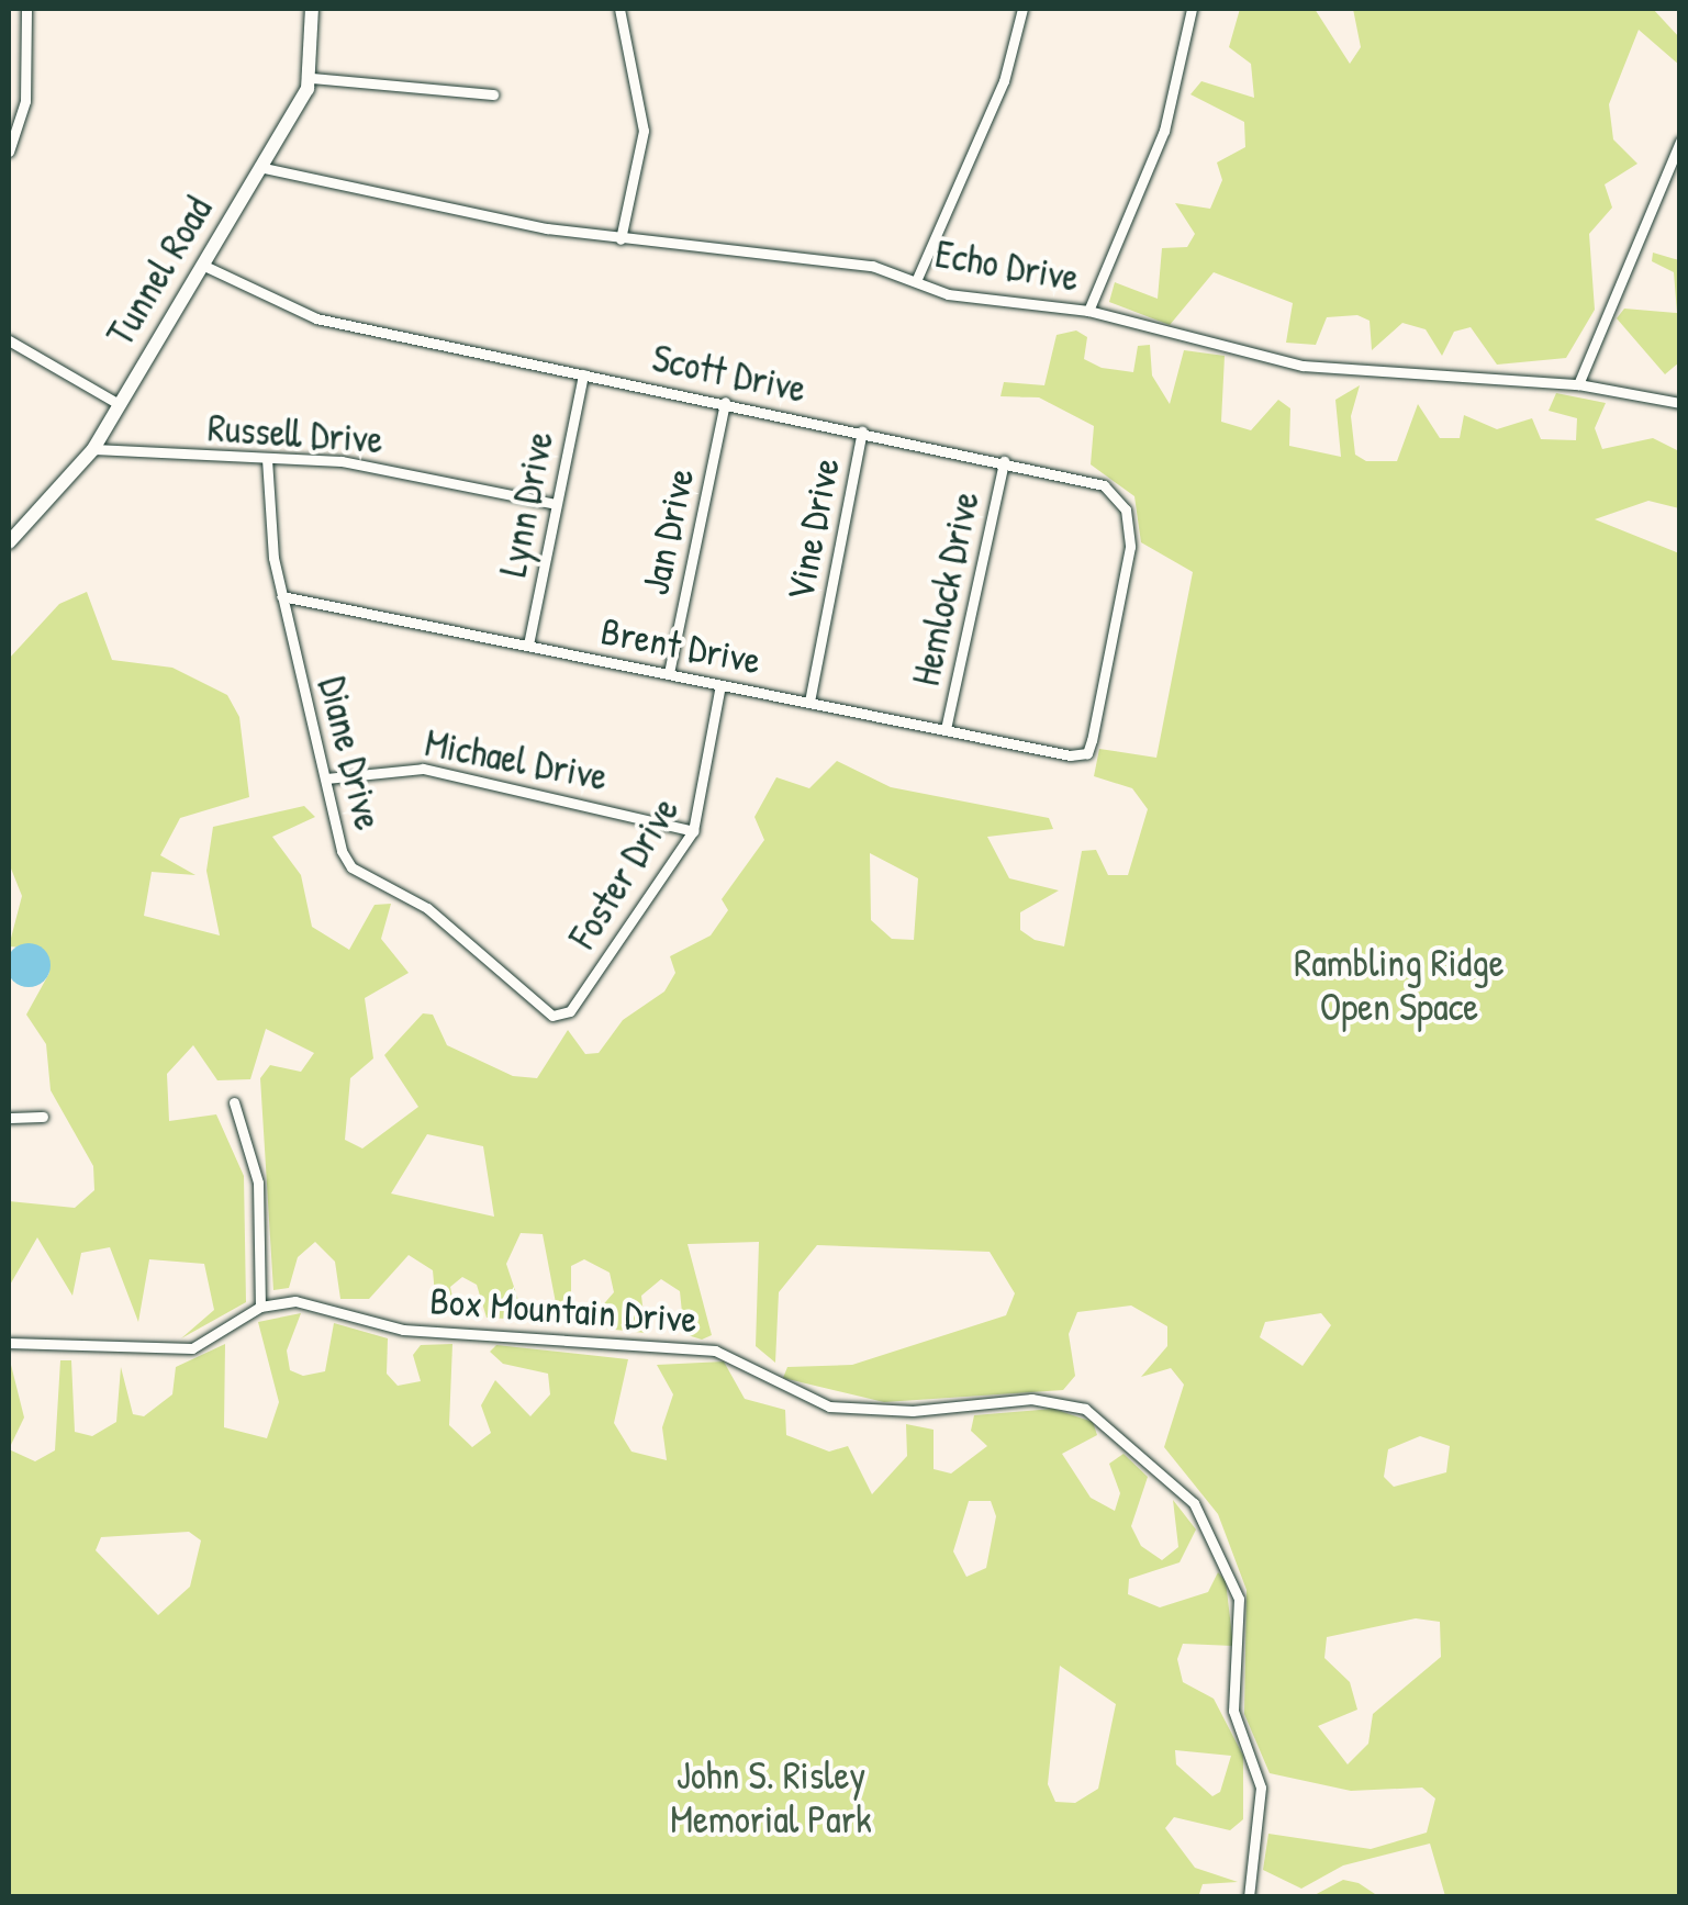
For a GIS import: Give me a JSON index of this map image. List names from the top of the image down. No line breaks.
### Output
{"streets":{"main road":["Tunnel Road"],"street":["Echo Drive","Scott Drive","Russell Drive","Lynn Drive","Vine Drive","Jan Drive","Hemlock Drive","Brent Drive","Diane Drive","Michael Drive","Foster Drive","Box Mountain Drive"]},"crossings":[["Echo Drive","Tunnel Road"],["Tunnel Road","Scott Drive"],["Tunnel Road","Russell Drive"],["Scott Drive","Lynn Drive"],["Scott Drive","Vine Drive"],["Scott Drive","Jan Drive"],["Scott Drive","Hemlock Drive"],["Scott Drive","Brent Drive"],["Russell Drive","Lynn Drive"],["Russell Drive","Diane Drive"],["Lynn Drive","Brent Drive"],["Vine Drive","Brent Drive"],["Jan Drive","Brent Drive"],["Hemlock Drive","Brent Drive"],["Brent Drive","Diane Drive"],["Brent Drive","Foster Drive"],["Diane Drive","Michael Drive"],["Diane Drive","Foster Drive"],["Michael Drive","Foster Drive"]],"parks":["Rambling Ridge Open Space","John S. Risley Memorial Park"]}
